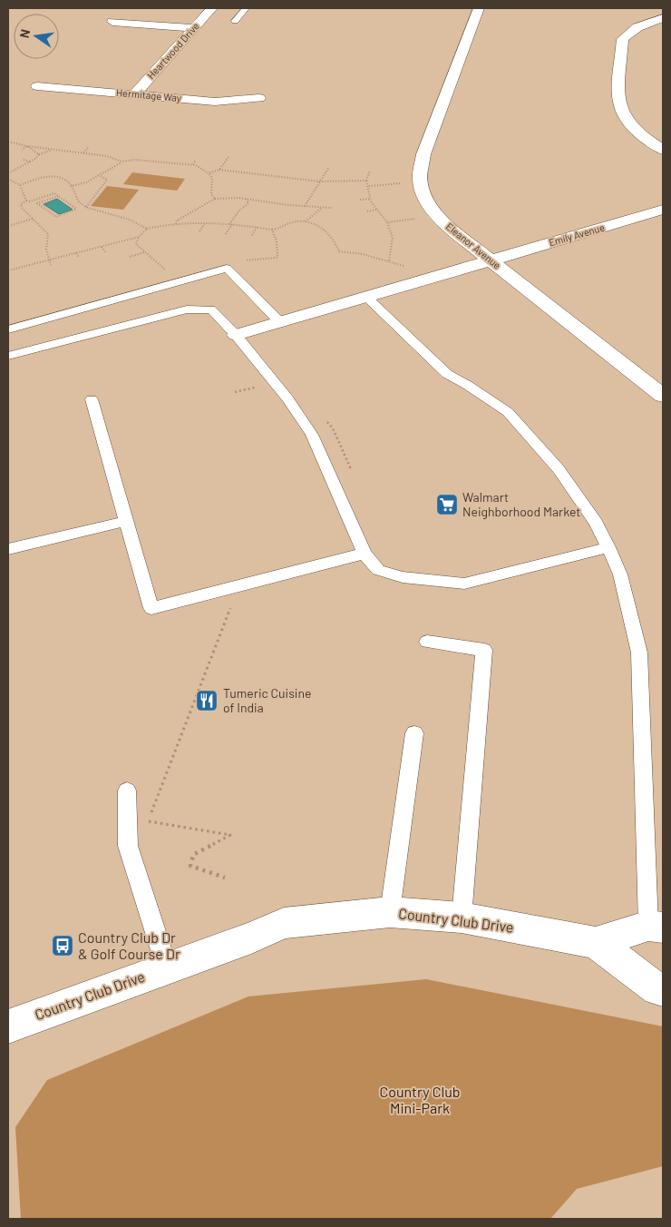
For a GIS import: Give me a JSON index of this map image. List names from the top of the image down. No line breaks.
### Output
{"streets":{"street":["Heartwood Drive","Hermitage Way","Emily Avenue","Eleanor Avenue","Country Club Drive"]},"crossings":[["Heartwood Drive","Hermitage Way"],["Emily Avenue","Eleanor Avenue"]],"parks":["Country Club Mini-Park"],"places":{"supermarket":["Walmart Neighborhood Market"],"restaurant":["Tumeric Cuisine of India"],"bus stop":["Country Club Dr & Golf Course Dr"]},"north":"left"}
